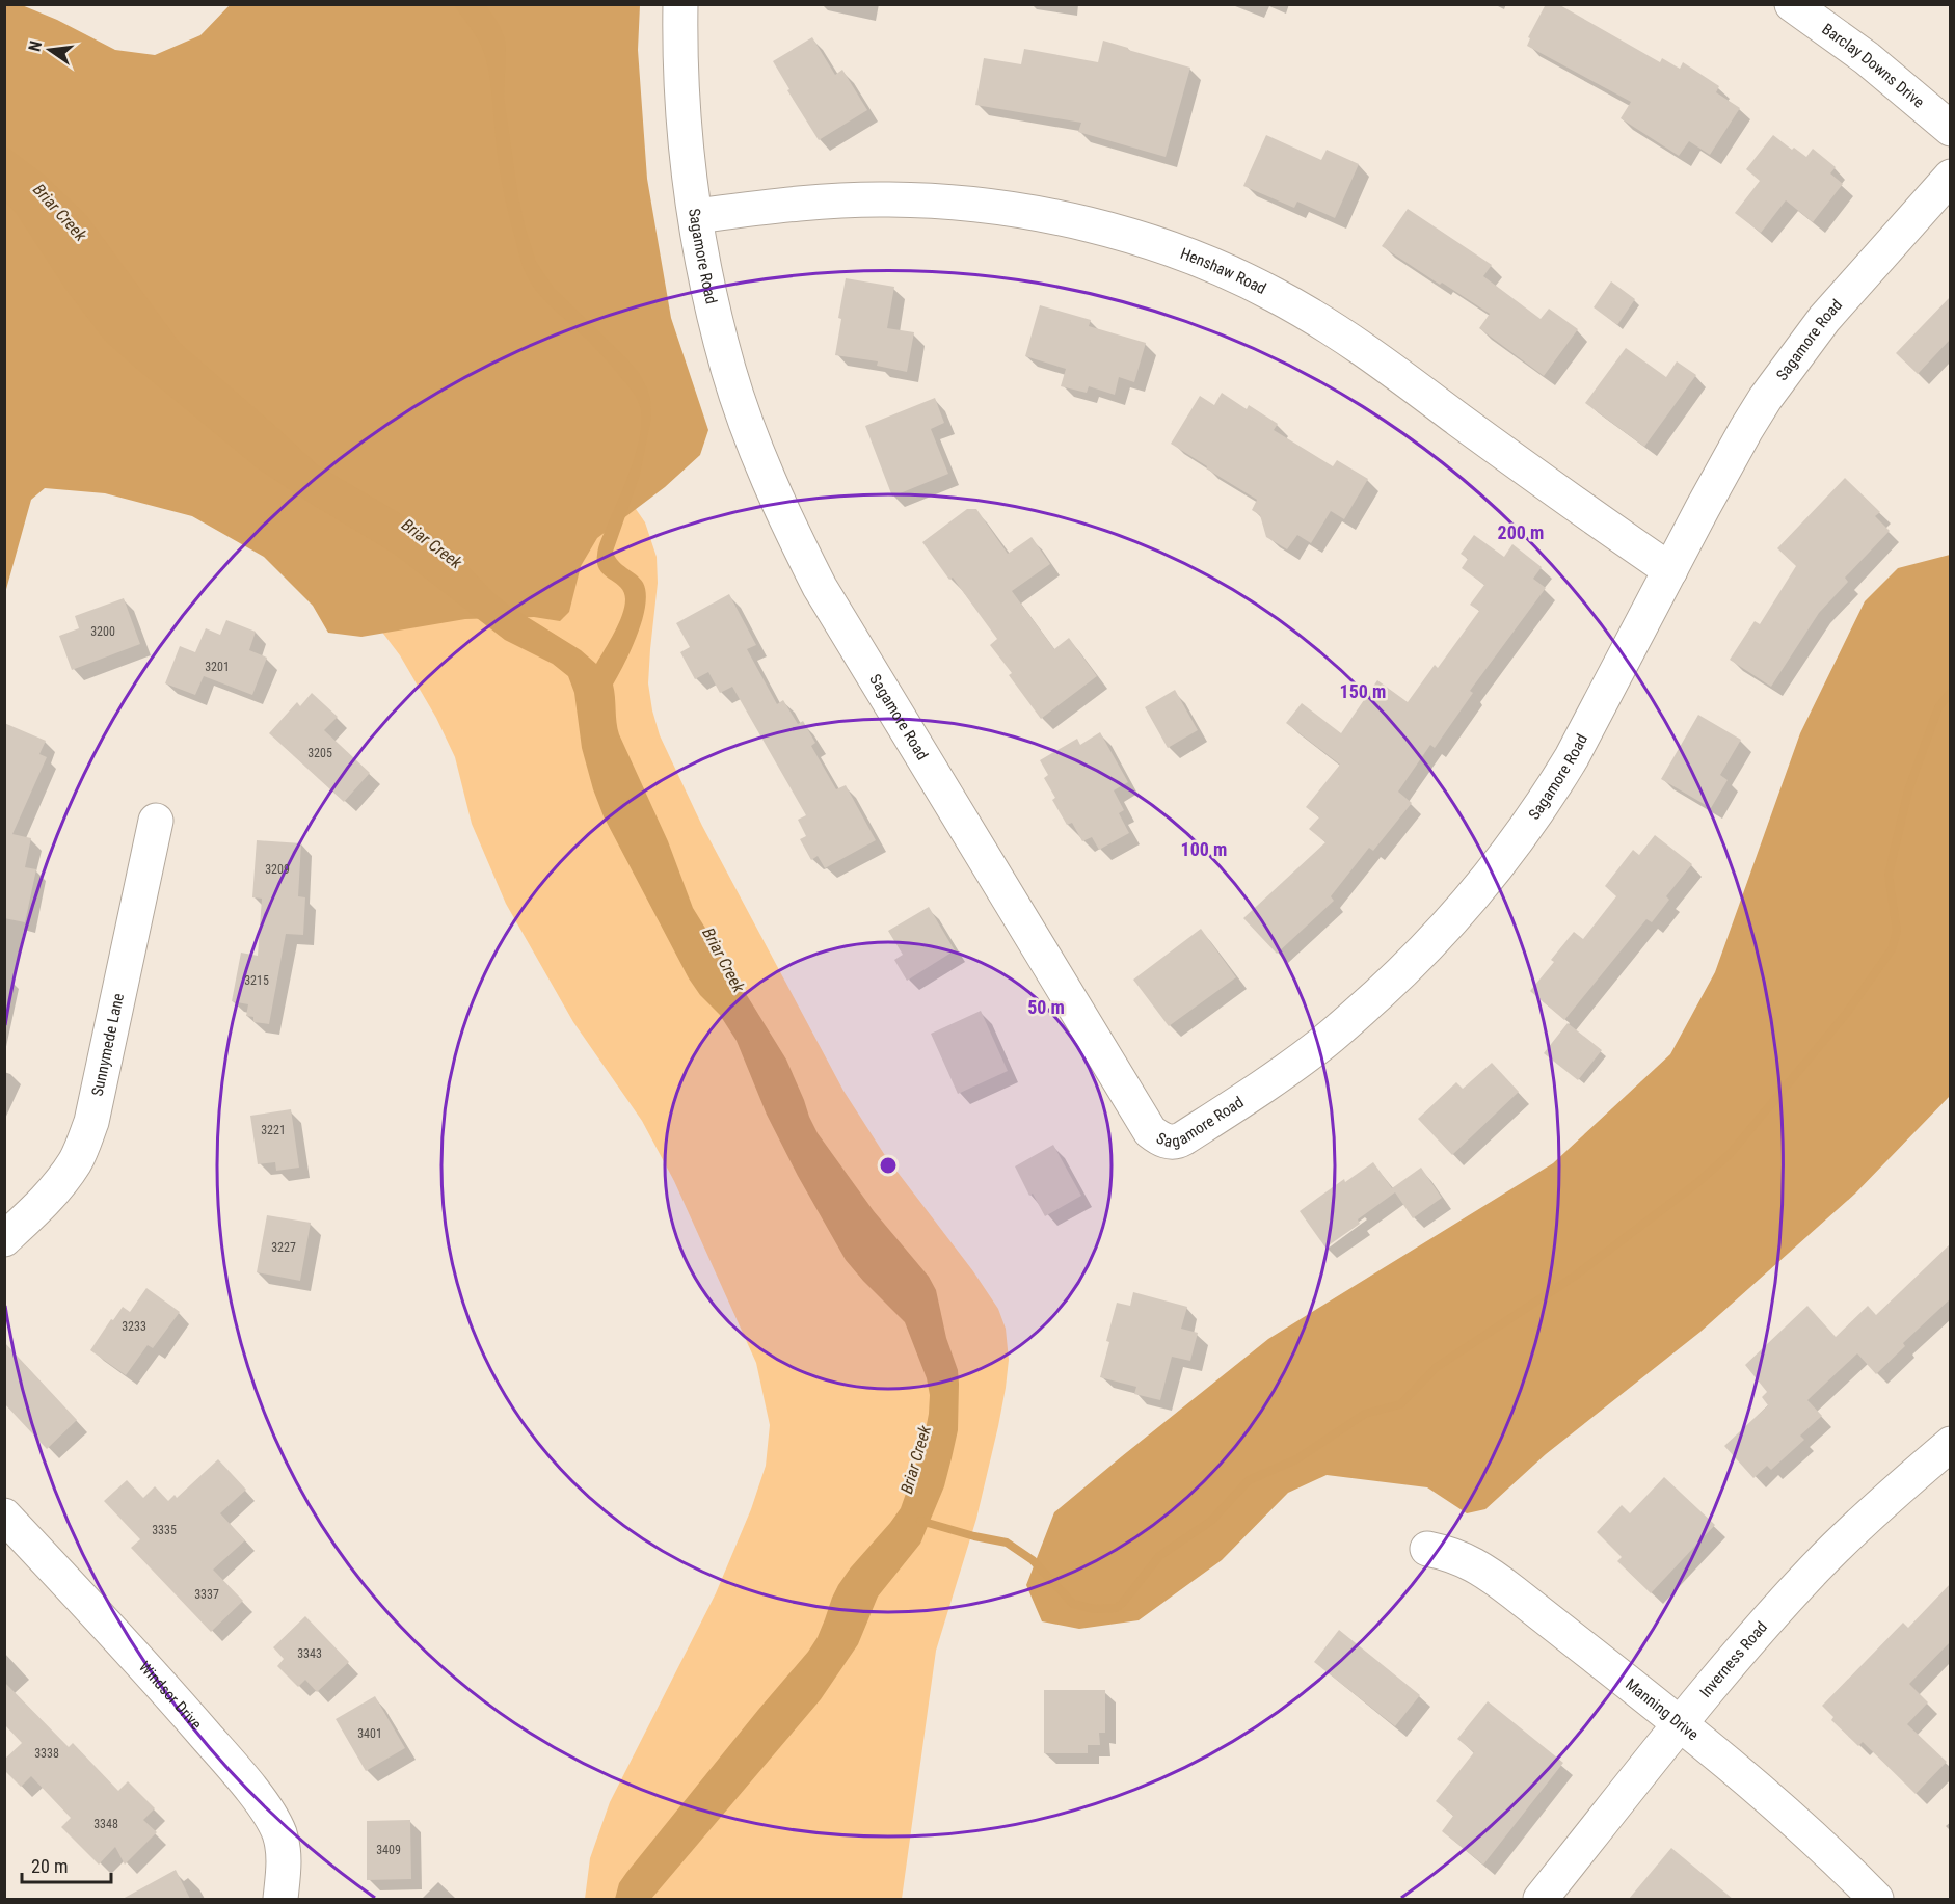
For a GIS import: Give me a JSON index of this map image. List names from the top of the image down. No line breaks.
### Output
{"streets":{"street":["Barclay Downs Drive","Sagamore Road","Henshaw Road","Sunnymede Lane","Inverness Road","Windsor Drive","Manning Drive"]},"crossings":[["Sagamore Road","Henshaw Road"],["Inverness Road","Manning Drive"]],"water":["Briar Creek"],"house_numbers":["3200","3201","3205","3209","3215","3221","3227","3233","3335","3337","3343","3401","3338","3348","3409"],"scale_bar":"20 m","north":"left","rings":["200 m","150 m","100 m","50 m"]}
